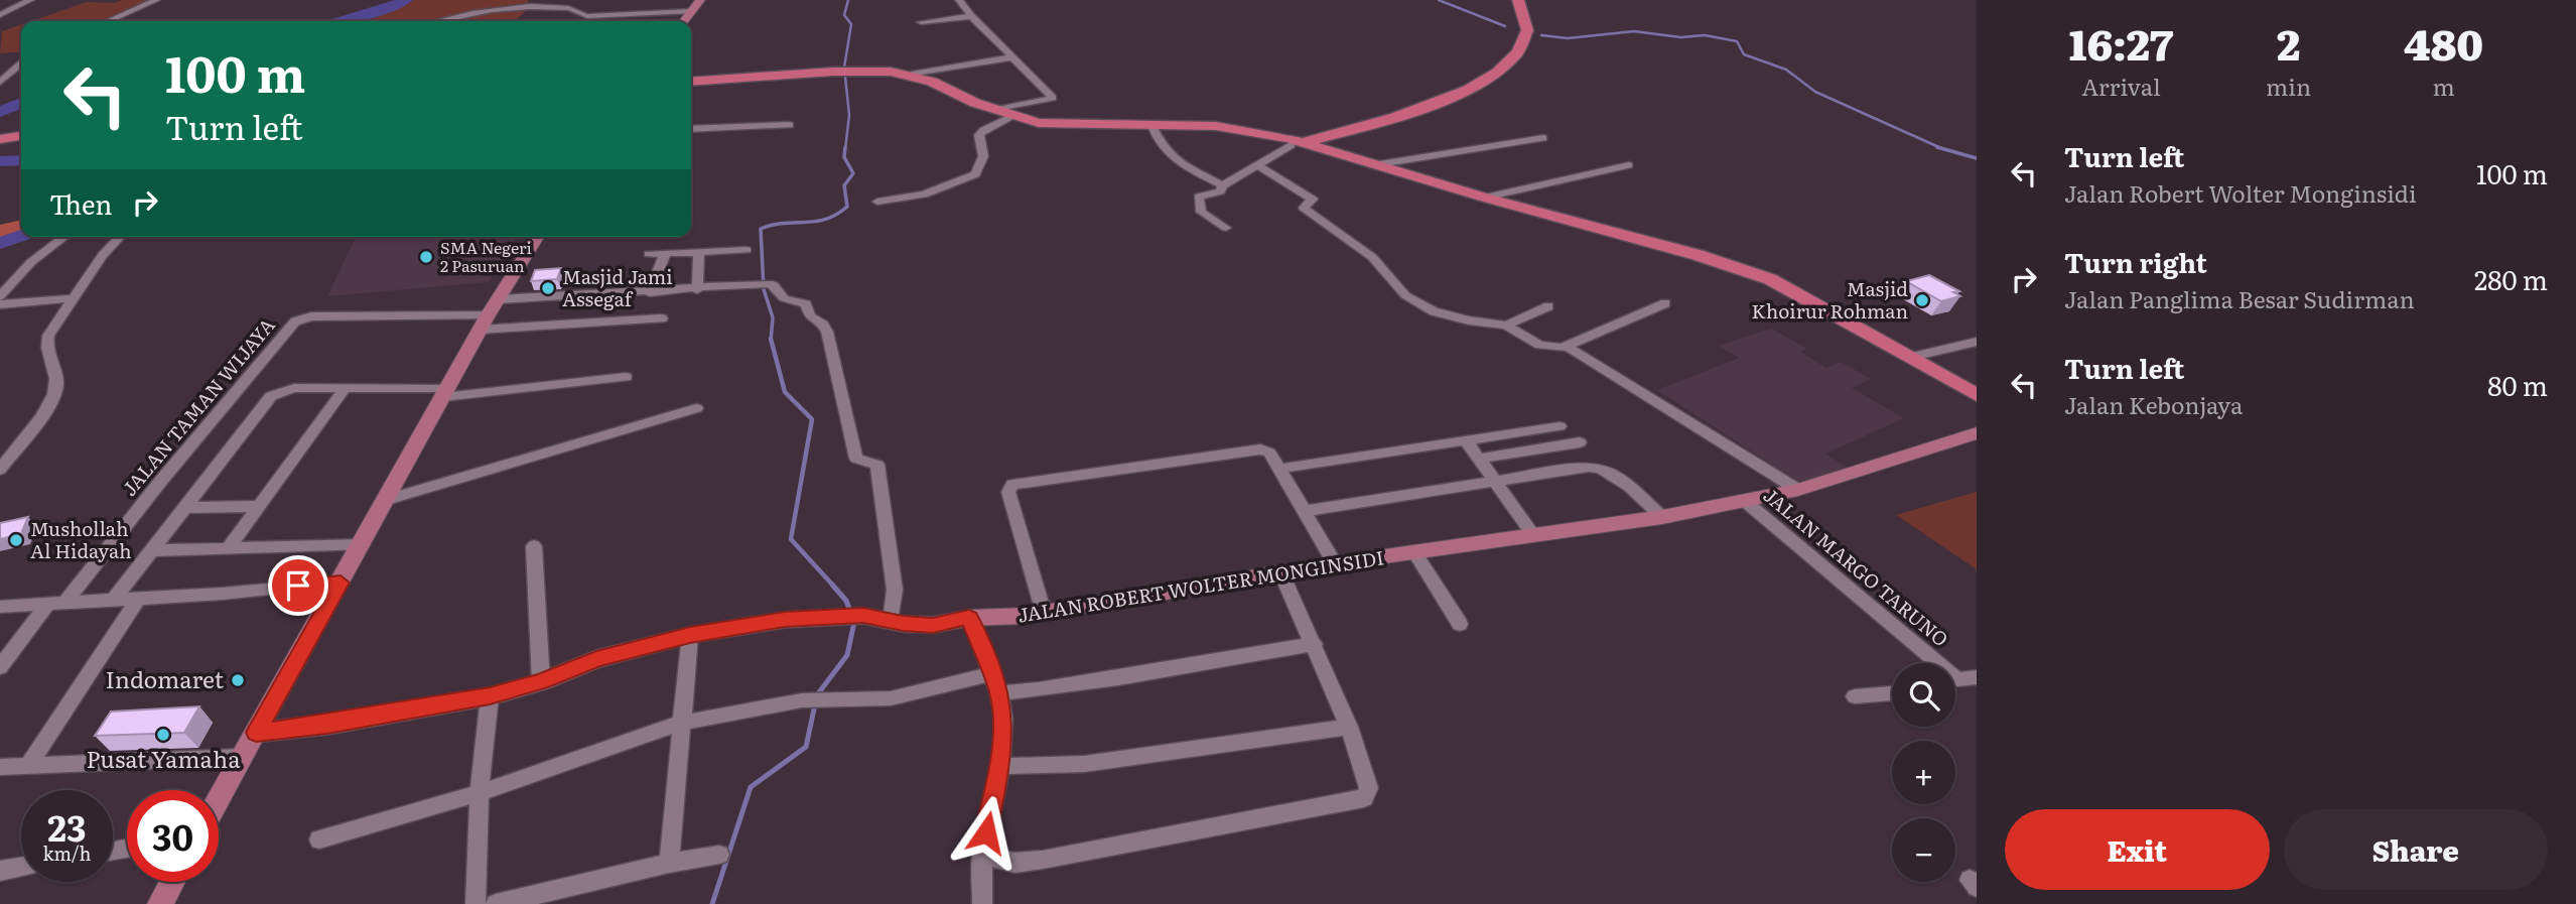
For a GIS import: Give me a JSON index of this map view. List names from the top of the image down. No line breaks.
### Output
{"streets":{"main road":["JALAN ROBERT WOLTER MONGINSIDI"],"street":["JALAN TAMAN WIJAYA","JALAN MARGO TARUNO"]},"crossings":[["JALAN MARGO TARUNO","JALAN ROBERT WOLTER MONGINSIDI"]],"places":["SMA Negeri 2 Pasuruan","Masjid Jami Assegaf","Masjid Khoirur Rohman","Mushollah Al Hidayah","Indomaret","Pusat Yamaha"],"page":{"eta":["16:27","Arrival","2","min","480","m"],"turn":["100 m","Turn left"],"list":[{"name":"Turn left","note":"Jalan Robert Wolter Monginsidi","value":"100 m"},{"name":"Turn right","note":"Jalan Panglima Besar Sudirman","value":"280 m"},{"name":"Turn left","note":"Jalan Kebonjaya","value":"80 m"}],"then":"Then","map_buttons":["+","−"],"speed":"23 km/h","limit":"30","buttons":["Exit","Share"]}}
